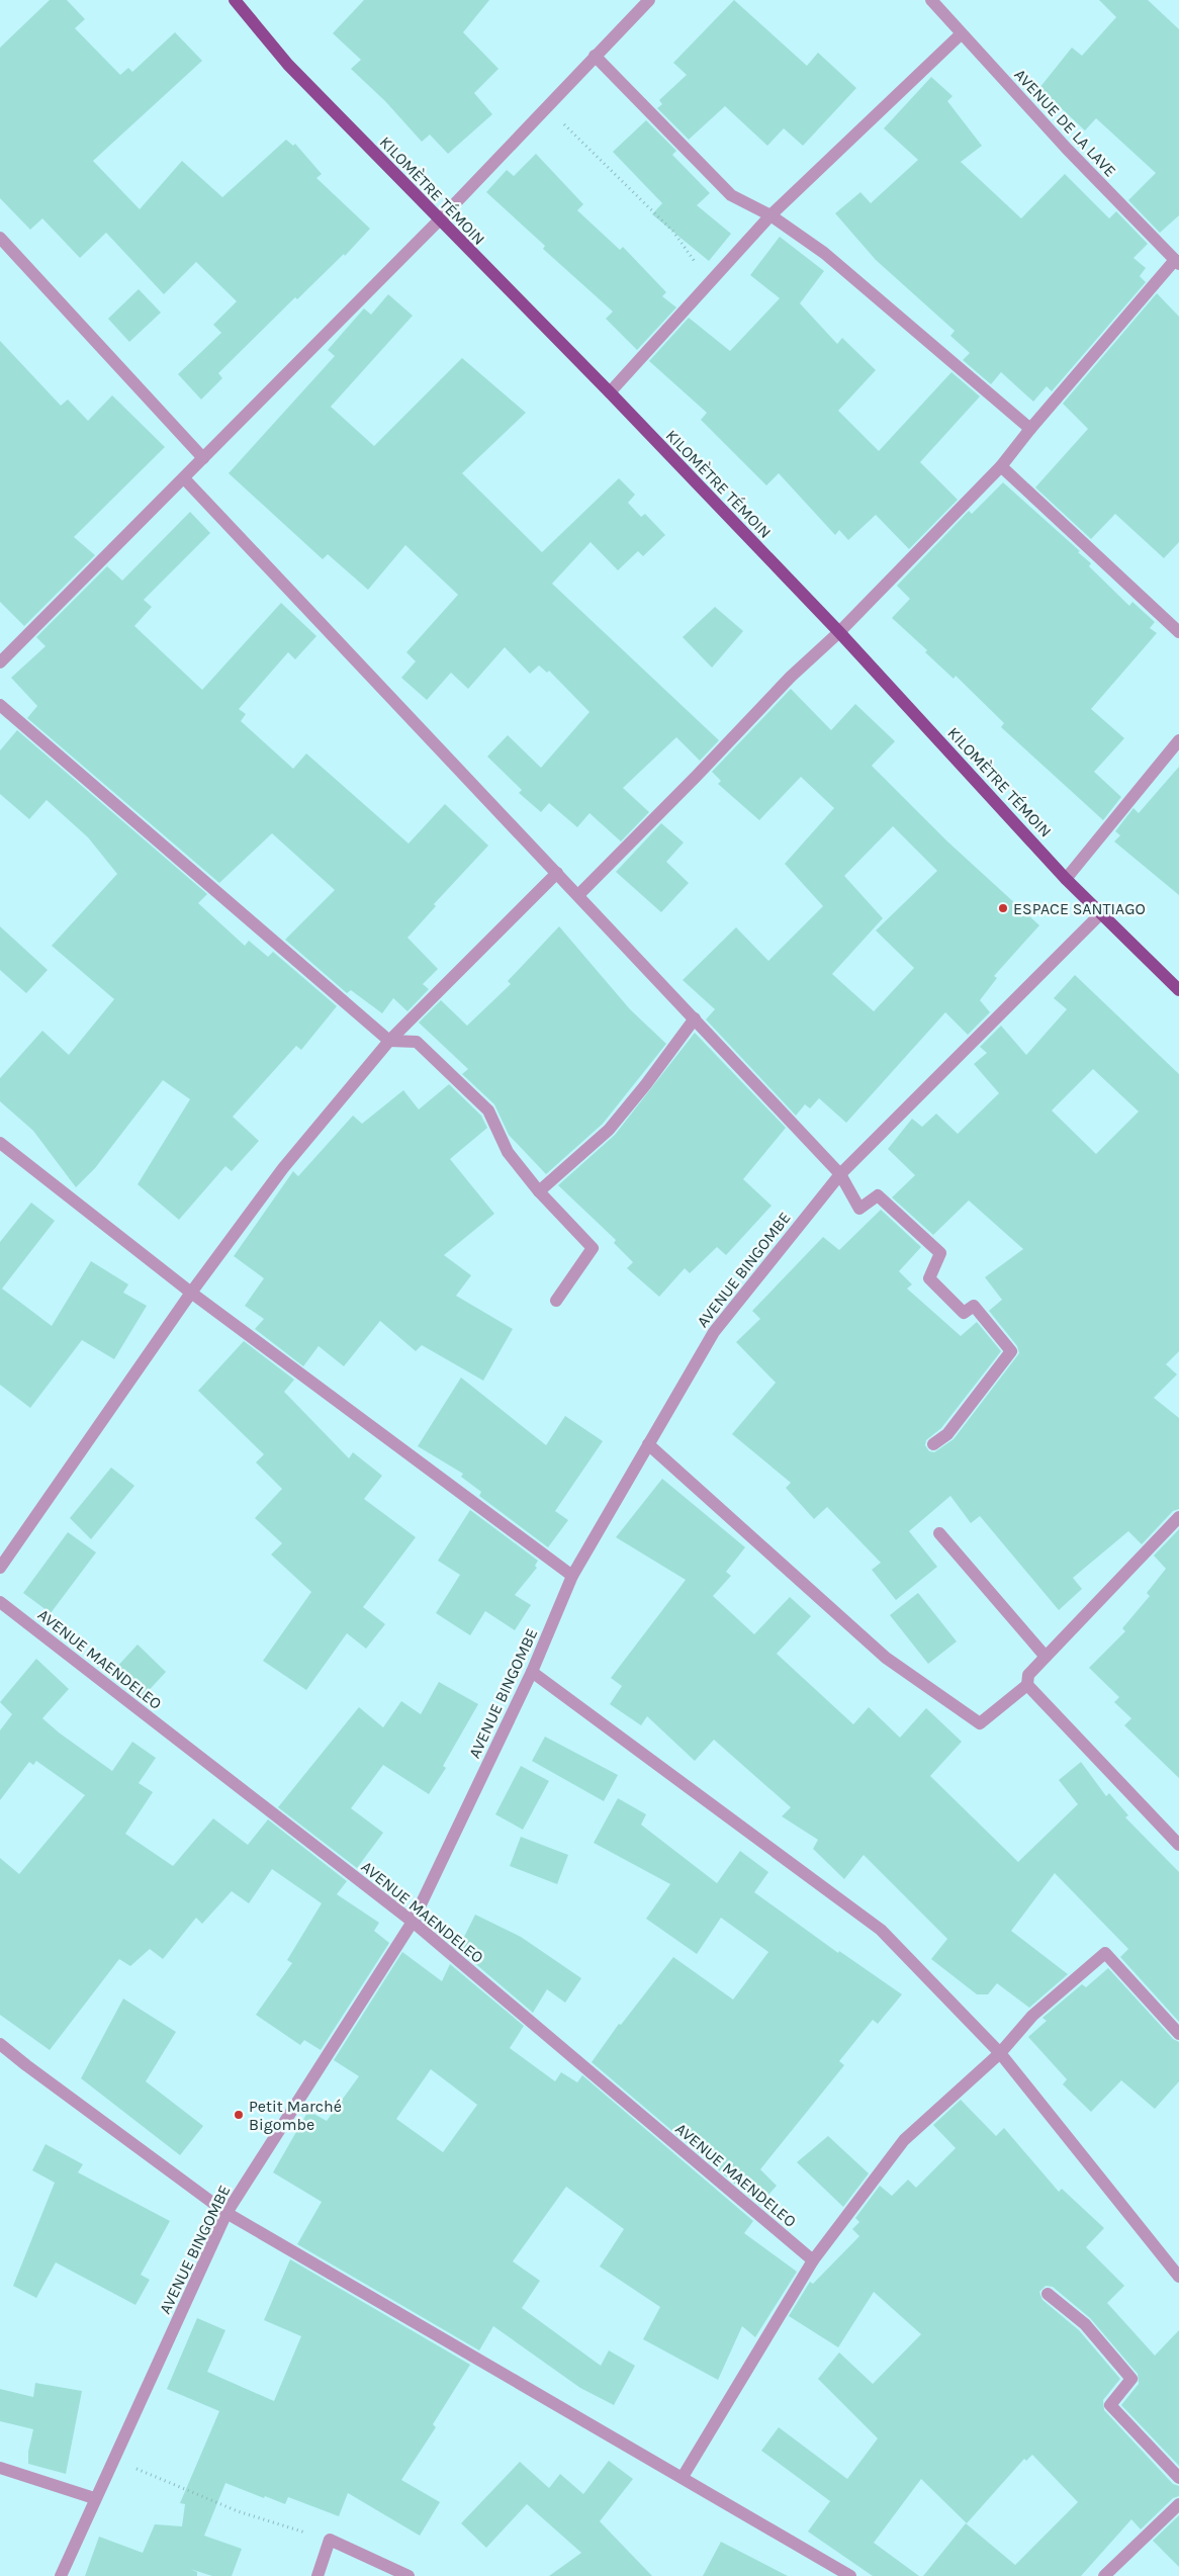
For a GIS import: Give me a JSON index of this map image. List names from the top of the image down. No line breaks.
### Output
{"streets":{"main road":["KILOMÈTRE TÉMOIN"],"street":["AVENUE DE LA LAVE","AVENUE BINGOMBE","AVENUE MAENDELEO"]},"crossings":[["KILOMÈTRE TÉMOIN","AVENUE BINGOMBE"],["AVENUE BINGOMBE","AVENUE MAENDELEO"]],"places":["ESPACE SANTIAGO","Petit Marché Bigombe"]}
